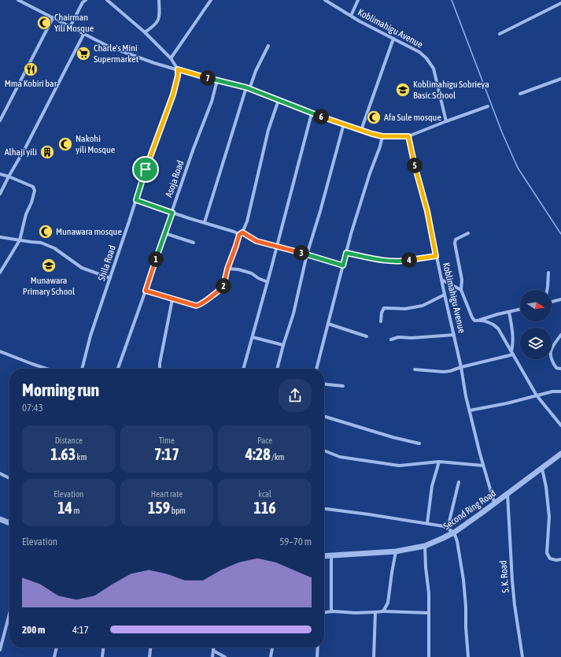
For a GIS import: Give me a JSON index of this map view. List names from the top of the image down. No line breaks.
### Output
{"streets":{"street":["Koblimahigu Avenue","Asoja Road","Shila Road","Second Ring Road","S. K. Road"]},"crossings":[["Koblimahigu Avenue","Second Ring Road"],["Second Ring Road","S. K. Road"]],"places":{"mosque":["Chairman Yili Mosque","Afa Sule mosque","Nakohi yili Mosque","Munawara mosque"],"supermarket":["Charle's Mini Supermarket"],"restaurant":["Mma Kobiri bar"],"school or university":["Koblimahigu Sobrieya Basic School","Munawara Primary School"],"building":["Alhaji yili"]},"north":"right","page":{"pins":["7","6","5","3","1","4","2"],"heading":["Morning run","07:43"],"stats":[["Distance","1.63 km"],["Time","7:17"],["Pace","4:28 /km"],["Elevation","14 m"],["Heart rate","159 bpm"],["kcal","116"]],"chart":["Elevation","59–70 m"],"list":[{"name":"200 m","note":"4:17"}]}}
